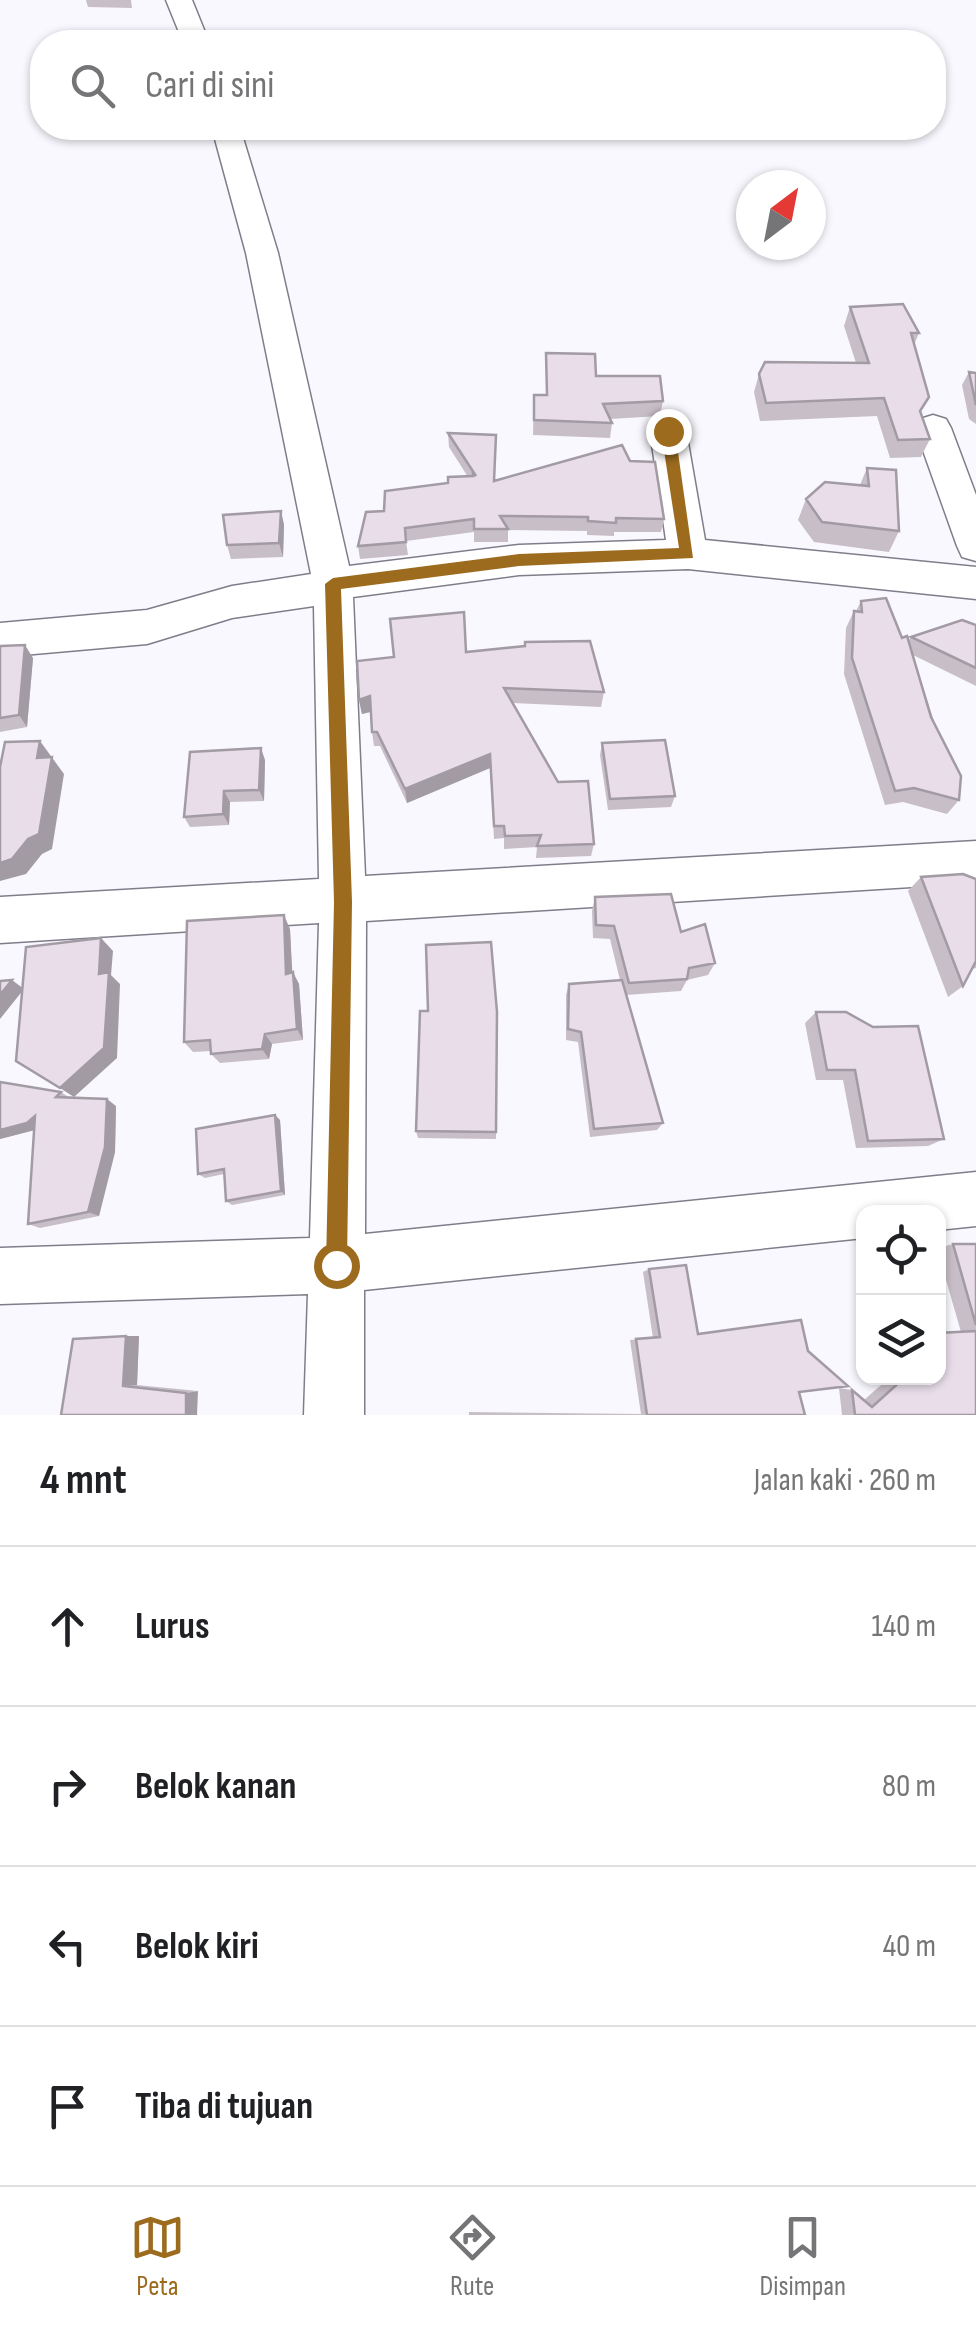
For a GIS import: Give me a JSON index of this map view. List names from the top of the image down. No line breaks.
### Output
{"north":"top right","page":{"search":"Cari di sini","heading":["4 mnt","Jalan kaki · 260 m"],"list":[["Lurus","140 m"],["Belok kanan","80 m"],["Belok kiri","40 m"],"Tiba di tujuan"],"nav":["Peta","Rute","Disimpan"]}}
